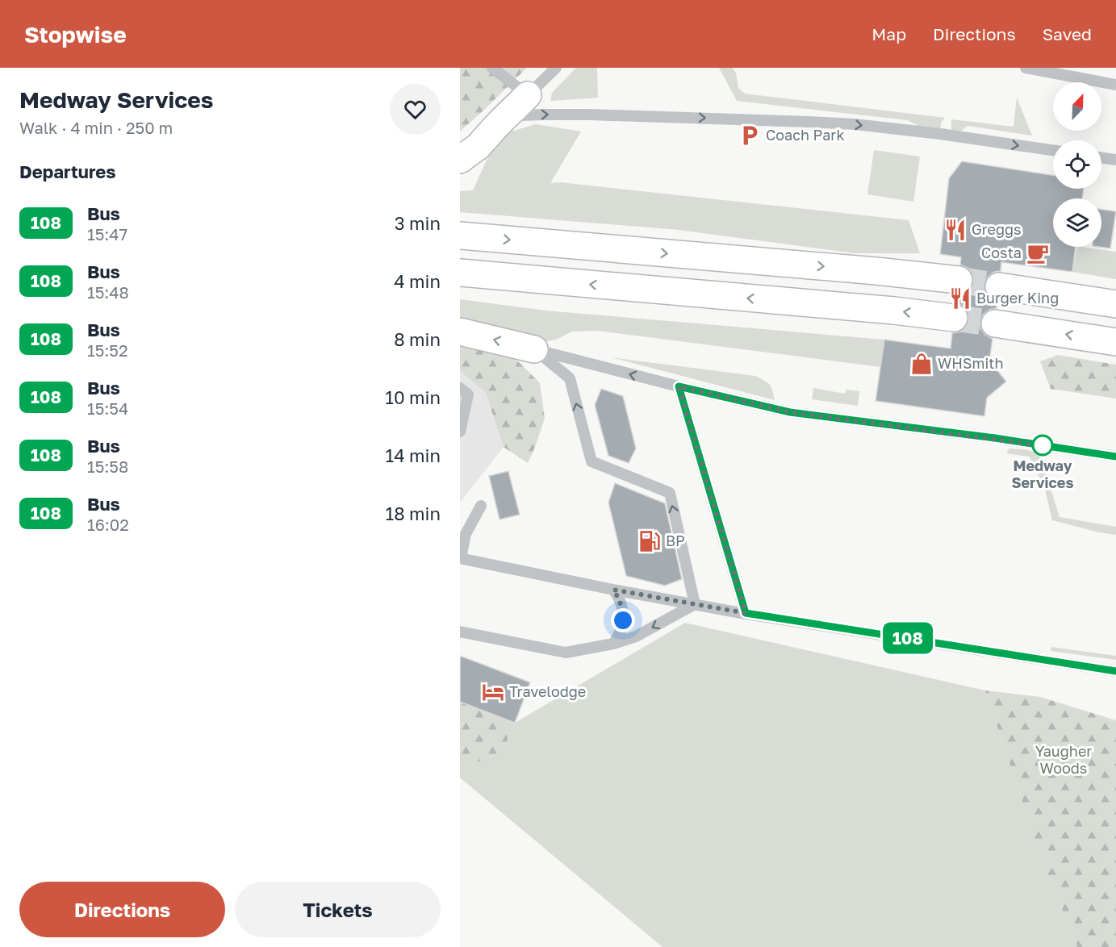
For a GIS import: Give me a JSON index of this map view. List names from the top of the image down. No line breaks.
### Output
{"parks":["Yaugher Woods"],"places":{"parking":["Coach Park"],"restaurant":["Greggs","Burger King"],"cafe":["Costa"],"shop":["WHSmith"],"other":["Medway Services"],"fuel station":["BP"],"hotel":["Travelodge"]},"lines":["bus line 108"],"north":"top right","page":{"header":"Stopwise","nav":["Map","Directions","Saved"],"heading":[["Medway Services","Walk · 4 min · 250 m"],"Departures"],"on_map":"108","list":[{"mark":"108","name":"Bus","note":"15:47","value":"3 min"},{"mark":"108","name":"Bus","note":"15:48","value":"4 min"},{"mark":"108","name":"Bus","note":"15:52","value":"8 min"},{"mark":"108","name":"Bus","note":"15:54","value":"10 min"},{"mark":"108","name":"Bus","note":"15:58","value":"14 min"},{"mark":"108","name":"Bus","note":"16:02","value":"18 min"}],"buttons":["Directions","Tickets"]}}
